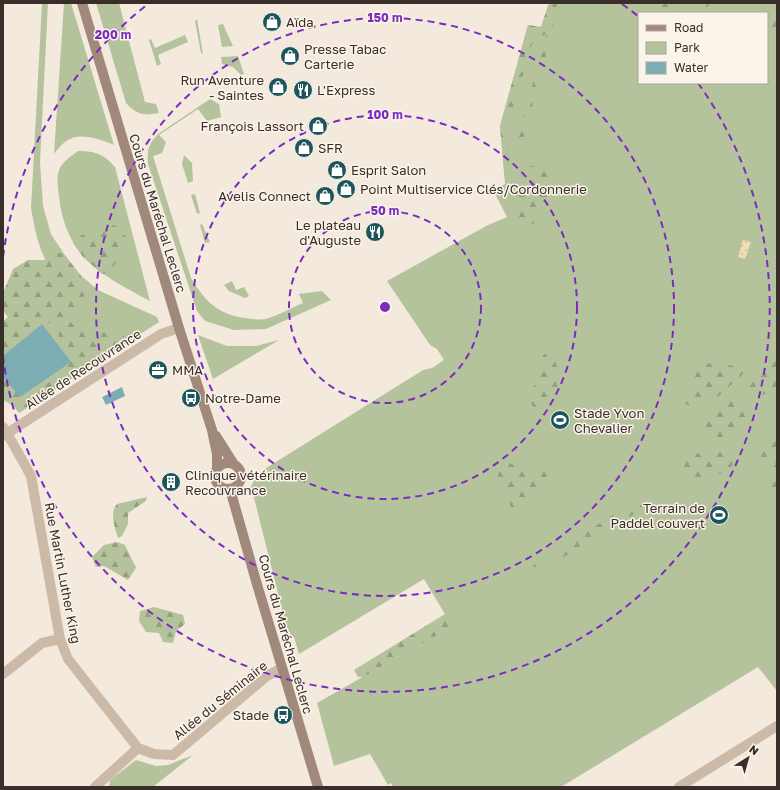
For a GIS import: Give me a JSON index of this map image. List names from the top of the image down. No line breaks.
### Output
{"streets":{"main road":["Cours du Maréchal Leclerc"],"street":["Allée de Recouvrance","Rue Martin Luther King","Allée du Séminaire"]},"crossings":[["Cours du Maréchal Leclerc","Allée de Recouvrance"],["Cours du Maréchal Leclerc","Allée du Séminaire"],["Allée de Recouvrance","Rue Martin Luther King"],["Rue Martin Luther King","Allée du Séminaire"]],"places":{"shop":["Aïda","Presse Tabac Carterie","Run Aventure - Saintes","François Lassort","SFR","Esprit Salon","Point Multiservice Clés/Cordonnerie","Avelis Connect"],"restaurant":["L'Express","Le plateau d'Auguste"],"office":["MMA"],"bus stop":["Notre-Dame","Stade"],"sports":["Stade Yvon Chevalier","Terrain de Paddel couvert"],"building":["Clinique vétérinaire Recouvrance"]},"legend":["Road","Park","Water"],"north":"top right","rings":["150 m","200 m","100 m","50 m"]}
